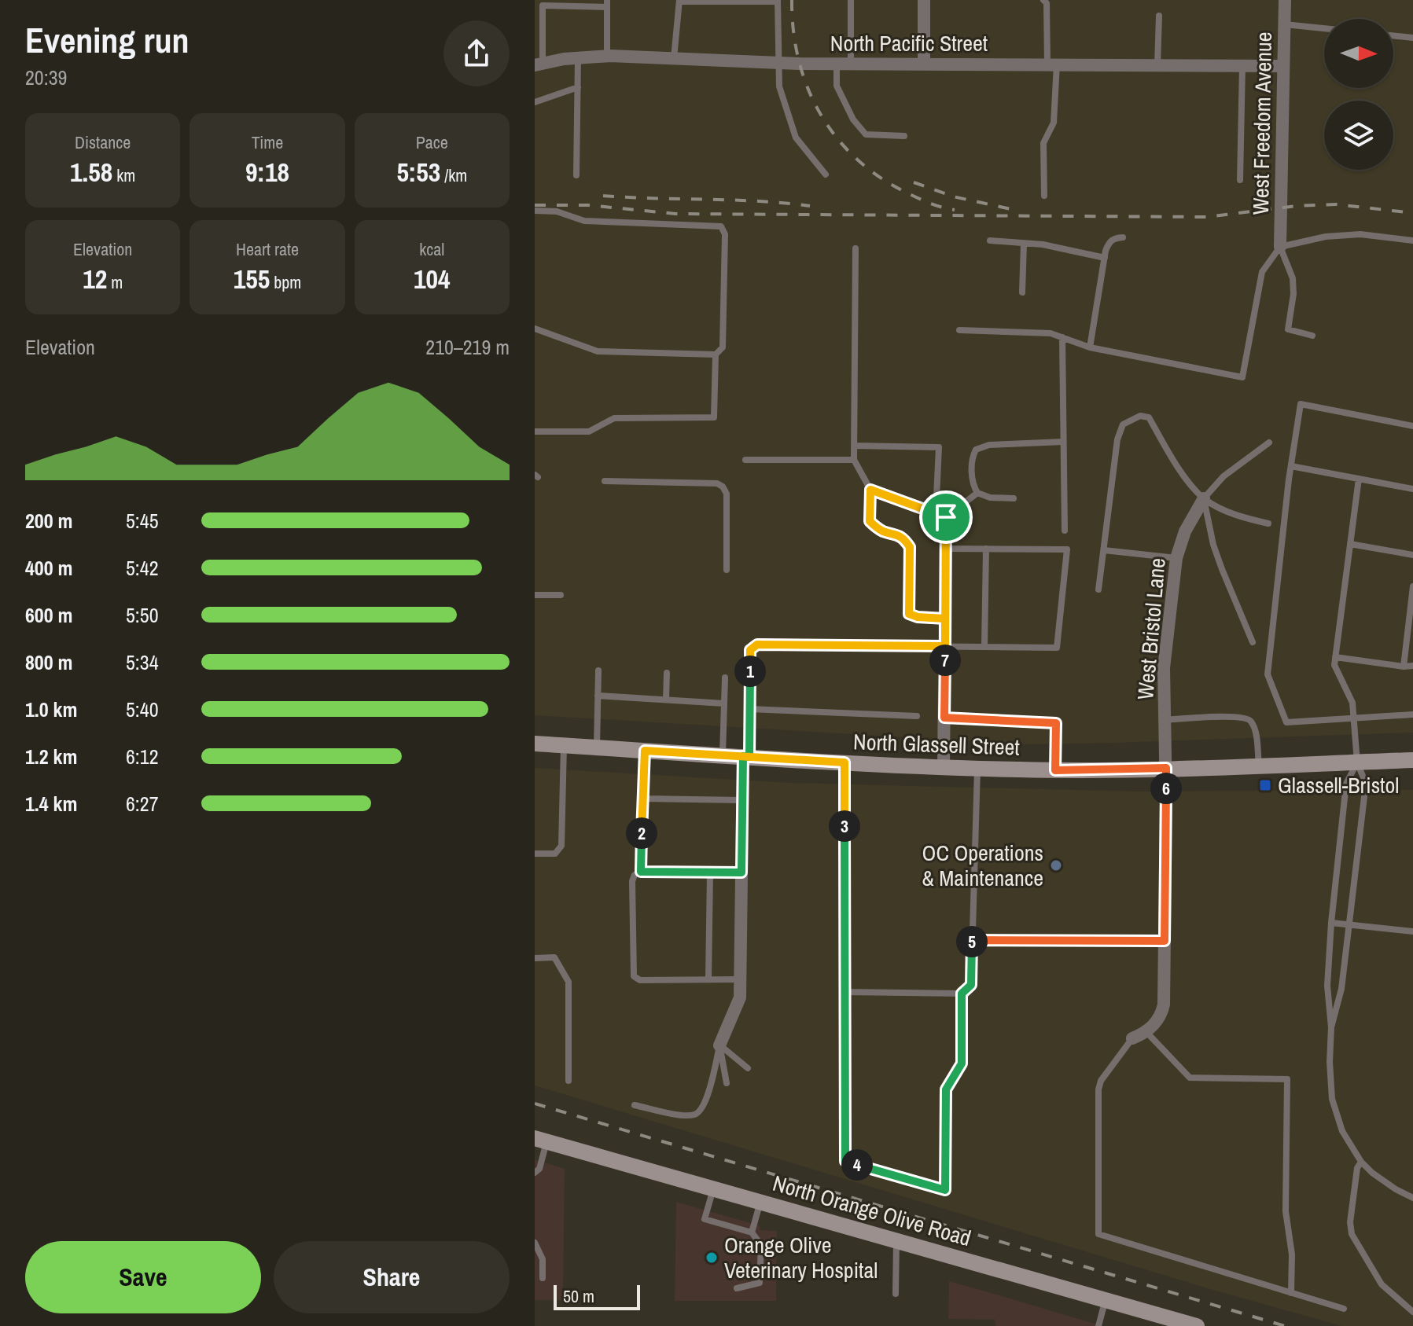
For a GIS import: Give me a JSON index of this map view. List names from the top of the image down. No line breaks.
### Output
{"streets":{"main road":["North Glassell Street","North Orange Olive Road"],"street":["North Pacific Street","West Freedom Avenue","West Bristol Lane"]},"crossings":[["North Pacific Street","West Freedom Avenue"],["West Bristol Lane","North Glassell Street"]],"places":{"transit":["Glassell-Bristol"],"other":["OC Operations & Maintenance","Orange Olive Veterinary Hospital"]},"scale_bar":"50 m","north":"right","page":{"heading":["Evening run","20:39"],"stats":[["Distance","1.58 km"],["Time","9:18"],["Pace","5:53 /km"],["Elevation","12 m"],["Heart rate","155 bpm"],["kcal","104"]],"chart":["Elevation","210–219 m"],"list":[{"name":"200 m","note":"5:45"},{"name":"400 m","note":"5:42"},{"name":"600 m","note":"5:50"},{"name":"800 m","note":"5:34"},{"name":"1.0 km","note":"5:40"},{"name":"1.2 km","note":"6:12"},{"name":"1.4 km","note":"6:27"}],"pins":["7","1","6","3","2","5","4"],"buttons":["Save","Share"],"scale":"50 m"}}
